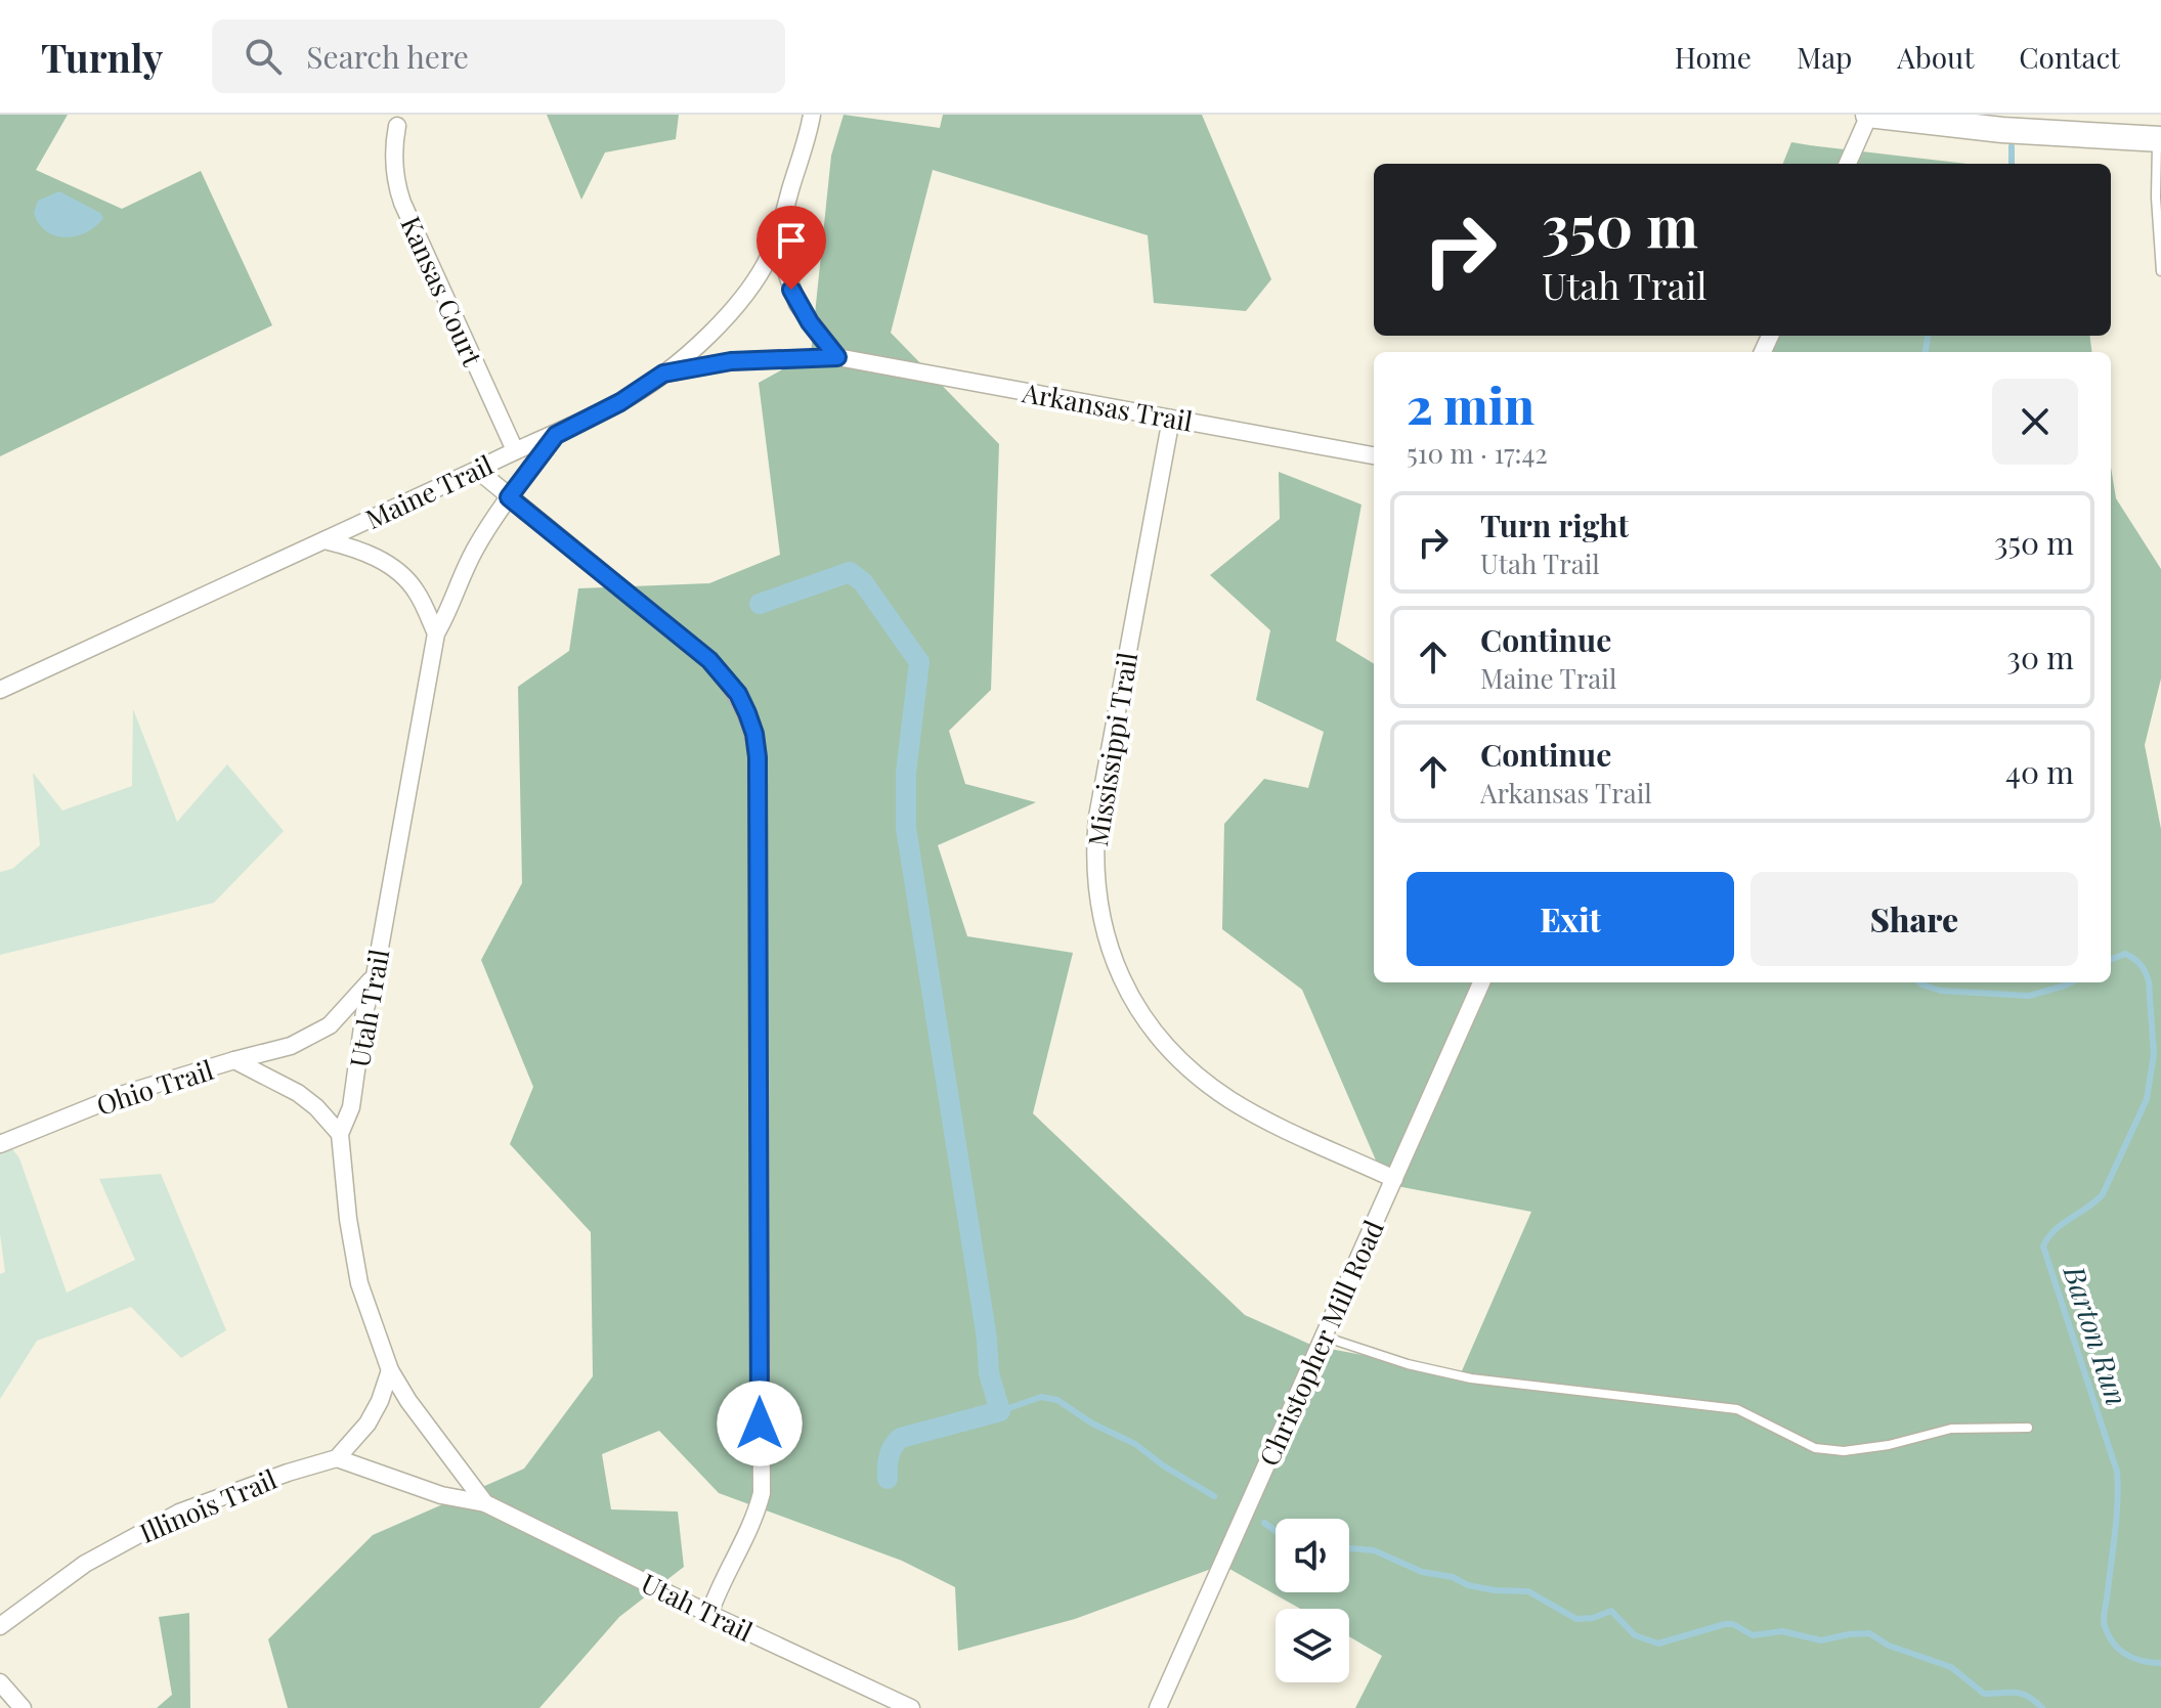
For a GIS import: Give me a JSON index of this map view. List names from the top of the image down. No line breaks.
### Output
{"streets":{"street":["Kansas Court","Arkansas Trail","Maine Trail","Mississippi Trail","Utah Trail","Ohio Trail","Christopher Mill Road","Illinois Trail"]},"crossings":[["Kansas Court","Maine Trail"],["Arkansas Trail","Maine Trail"],["Arkansas Trail","Mississippi Trail"],["Maine Trail","Utah Trail"],["Mississippi Trail","Christopher Mill Road"],["Utah Trail","Ohio Trail"],["Utah Trail","Illinois Trail"]],"water":["Barton Run"],"page":{"header":"Turnly","search":"Search here","nav":["Home","Map","About","Contact"],"turn":["350 m","Utah Trail"],"heading":["2 min","510 m · 17:42"],"list":[{"name":"Turn right","note":"Utah Trail","value":"350 m"},{"name":"Continue","note":"Maine Trail","value":"30 m"},{"name":"Continue","note":"Arkansas Trail","value":"40 m"}],"buttons":["Exit","Share"]}}
